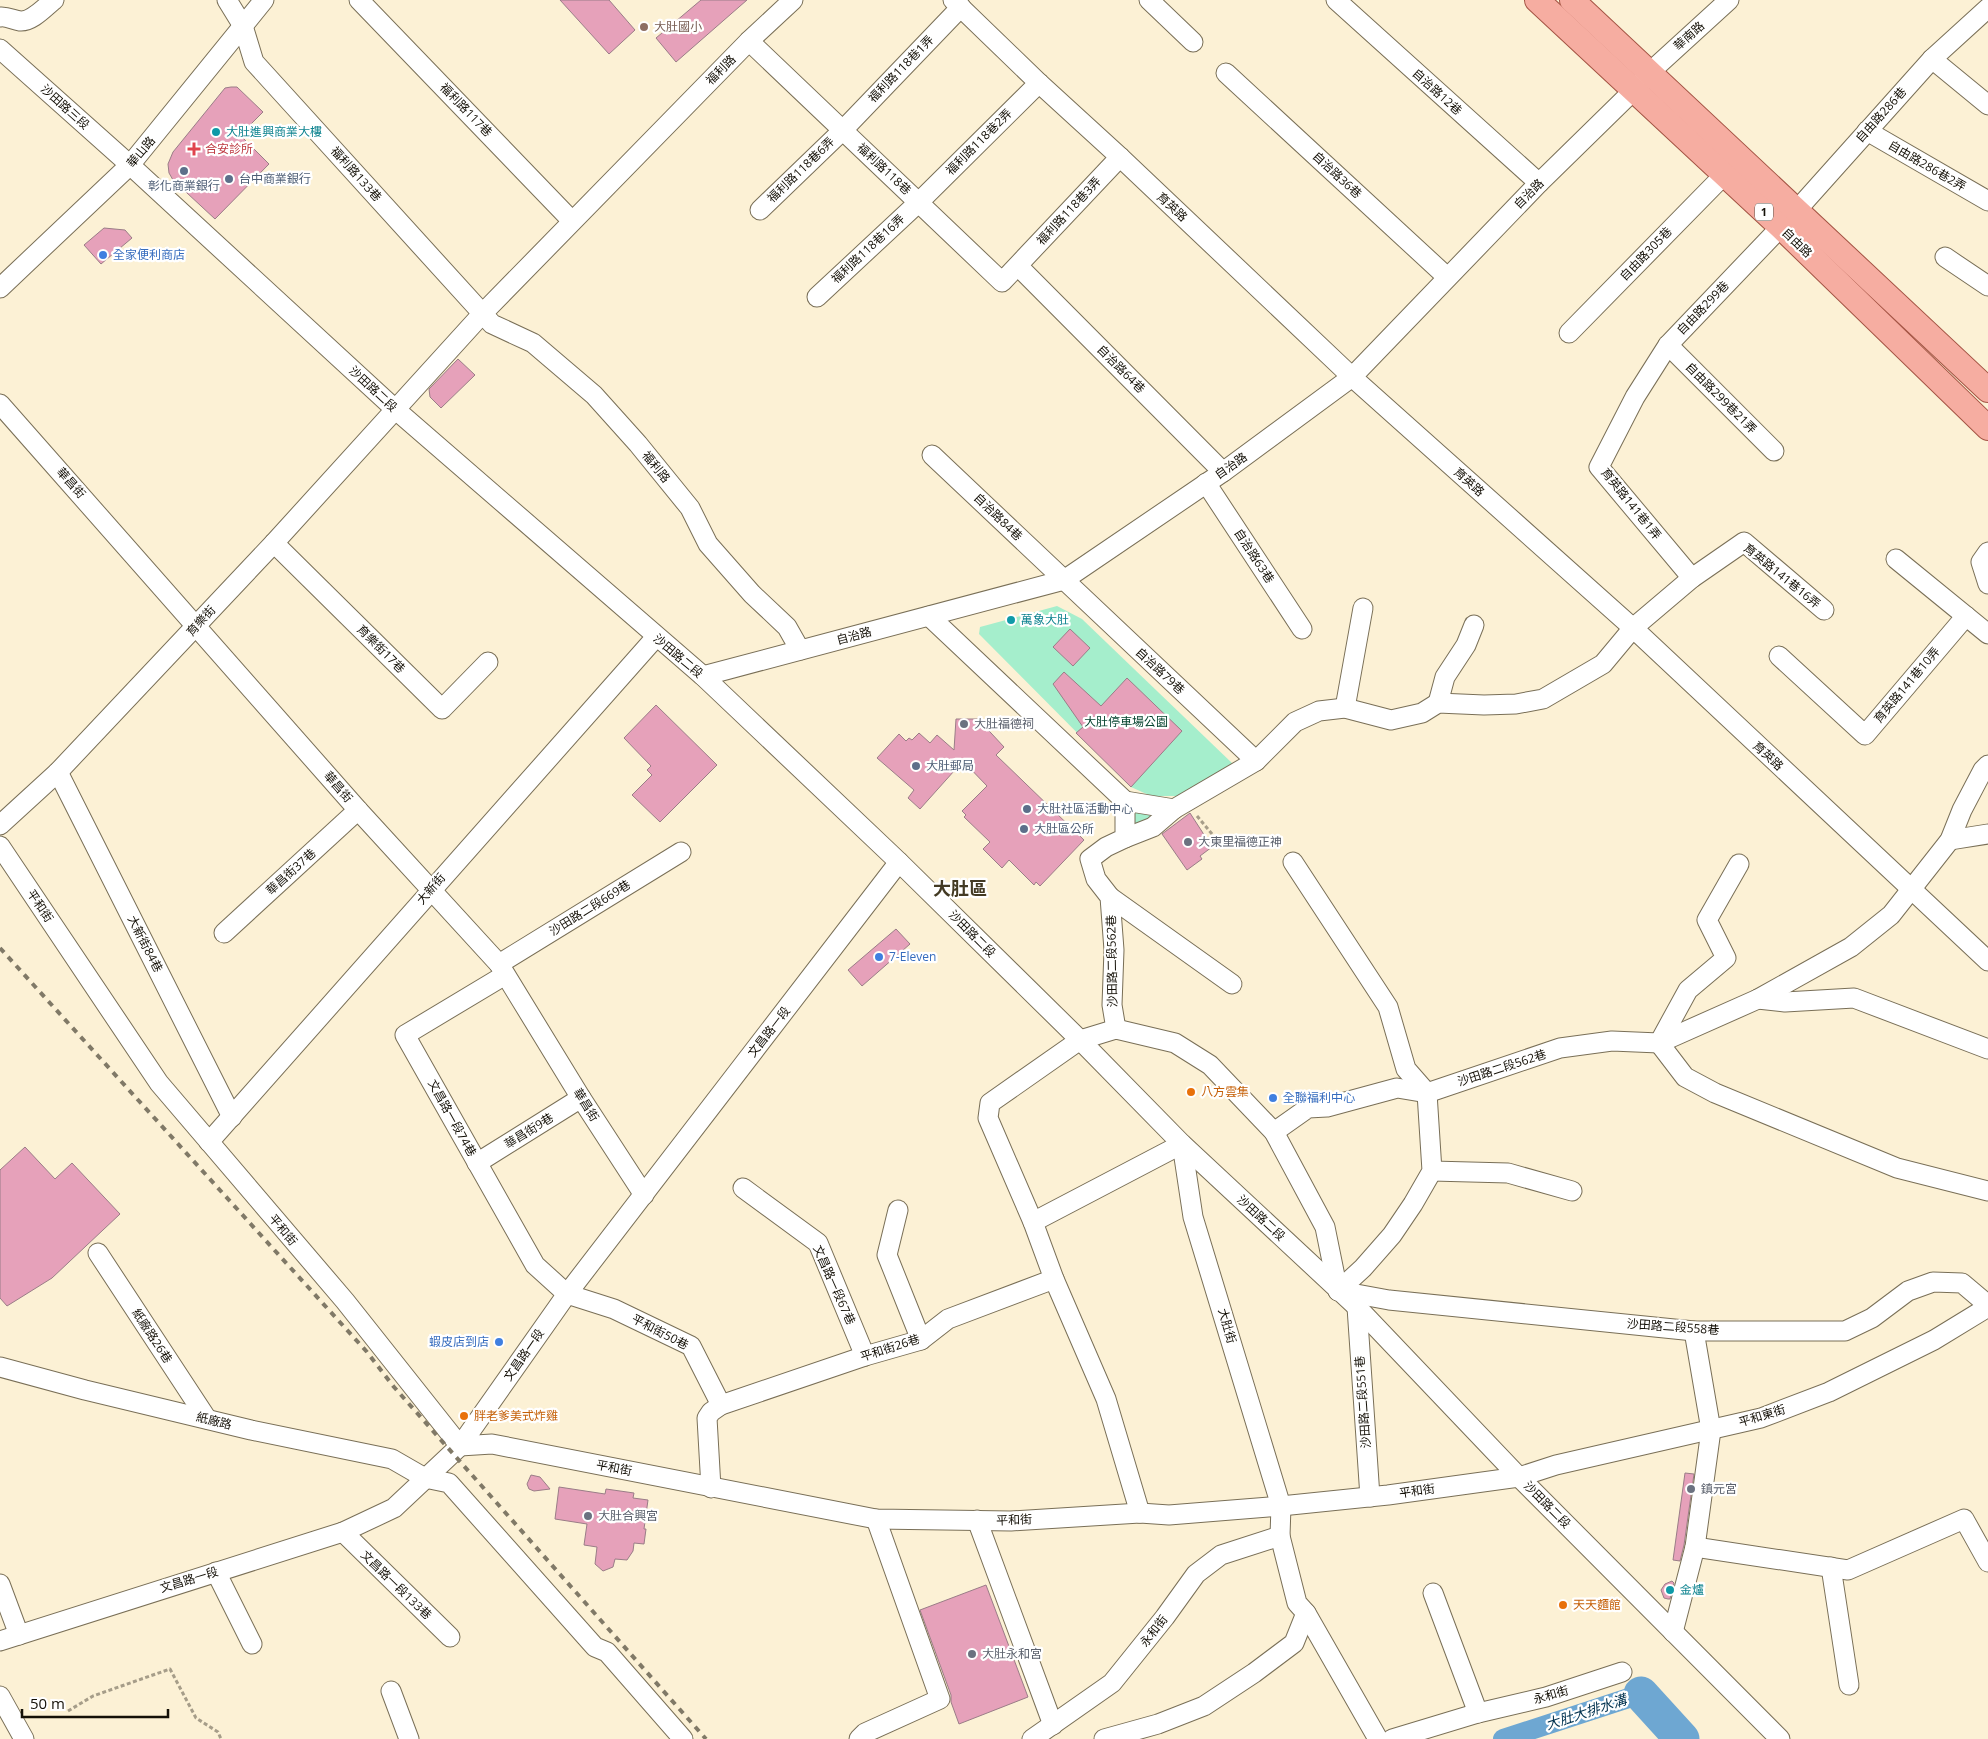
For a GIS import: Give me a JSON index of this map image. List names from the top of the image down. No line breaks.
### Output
{"streets":{"main road":["1","自由路"],"street":["華南路","福利路118巷1弄","福利路","自治路12巷","沙田路三段","福利路117巷","自由路286巷","福利路118巷2弄","華山路","自由路286巷2弄","福利路118巷","福利路118巷6弄","福利路133巷","自治路36巷","自治路","育英路","福利路118巷3弄","福利路118巷16弄","自由路305巷","自由路299巷","自治路64巷","沙田路二段","自由路299巷21弄","華昌街","育英路141巷1弄","自治路84巷","自治路63巷","育英路141巷16弄","育樂街","育樂街17巷","自治路79巷","育英路141巷10弄","華昌街37巷","大新街","平和街","沙田路二段669巷","大新街84巷","沙田路二段562巷","文昌路一段","文昌路一段74巷","華昌街9巷","文昌路一段67巷","大肚街","沙田路二段558巷","平和街50巷","紙廠路26巷","平和街26巷","沙田路二段551巷","平和東街","紙廠路","文昌路一段133巷","永和街"]},"crossings":[["華南路","自治路"],["華南路","自由路"],["福利路118巷1弄","福利路118巷"],["福利路118巷1弄","福利路118巷6弄"],["福利路118巷1弄","育英路"],["福利路","福利路117巷"],["福利路","福利路118巷"],["福利路","福利路133巷"],["福利路","自治路"],["福利路","沙田路二段"],["福利路","育樂街"],["自治路12巷","自治路"],["沙田路三段","華山路"],["沙田路三段","沙田路二段"],["自由路286巷","自由路286巷2弄"],["自由路286巷","自由路"],["自由路286巷","自由路299巷"],["福利路118巷2弄","福利路118巷"],["福利路118巷2弄","育英路"],["福利路118巷2弄","福利路118巷16弄"],["華山路","福利路133巷"],["華山路","沙田路二段"],["福利路118巷","福利路118巷6弄"],["福利路118巷","福利路118巷3弄"],["福利路118巷","福利路118巷16弄"],["福利路118巷","自治路64巷"],["自治路36巷","自治路"],["自治路","育英路"],["自治路","自由路"],["自治路","自治路64巷"],["自治路","沙田路二段"],["自治路","自治路84巷"],["自治路","自治路63巷"],["自治路","自治路79巷"],["育英路","福利路118巷3弄"],["福利路118巷3弄","自治路64巷"],["自由路","自由路305巷"],["自由路","自由路299巷"],["自由路299巷","自由路299巷21弄"],["自由路299巷","育英路141巷1弄"],["沙田路二段","育樂街"],["沙田路二段","大新街"],["沙田路二段","平和街"],["沙田路二段","文昌路一段"],["沙田路二段","大肚街"],["沙田路二段","沙田路二段558巷"],["沙田路二段","沙田路二段551巷"],["沙田路二段","平和東街"],["華昌街","育樂街"],["華昌街","華昌街37巷"],["華昌街","大新街"],["華昌街","沙田路二段669巷"],["華昌街","文昌路一段"],["華昌街","文昌路一段74巷"],["華昌街","華昌街9巷"],["育英路141巷1弄","育英路141巷16弄"],["自治路84巷","自治路79巷"],["育樂街","育樂街17巷"],["育樂街","大新街84巷"],["大新街","平和街"],["大新街","大新街84巷"],["平和街","文昌路一段"],["平和街","大肚街"],["平和街","沙田路二段551巷"],["平和街","平和東街"],["沙田路二段669巷","文昌路一段74巷"],["文昌路一段","文昌路一段74巷"],["文昌路一段","平和街50巷"],["文昌路一段","紙廠路"],["文昌路一段","文昌路一段133巷"],["文昌路一段74巷","華昌街9巷"],["文昌路一段74巷","平和街50巷"],["文昌路一段67巷","平和街26巷"],["沙田路二段558巷","平和東街"],["平和街50巷","平和街26巷"],["紙廠路26巷","紙廠路"]],"districts":["大肚區"],"water":["大肚大排水溝"],"parks":["大肚停車場公園"],"places":{"other":["大肚國小","大肚進興商業大樓","彰化商業銀行","台中商業銀行","全家便利商店","萬象大肚","大肚福德祠","大肚郵局","大肚社區活動中心","大肚區公所","大東里福德正神","7-Eleven","八方雲集","全聯福利中心","蝦皮店到店","胖老爹美式炸雞","鎮元宮","大肚合興宮","金爐","天天麵館","大肚永和宮"],"health":["合安診所"]},"scale_bar":"50 m"}
